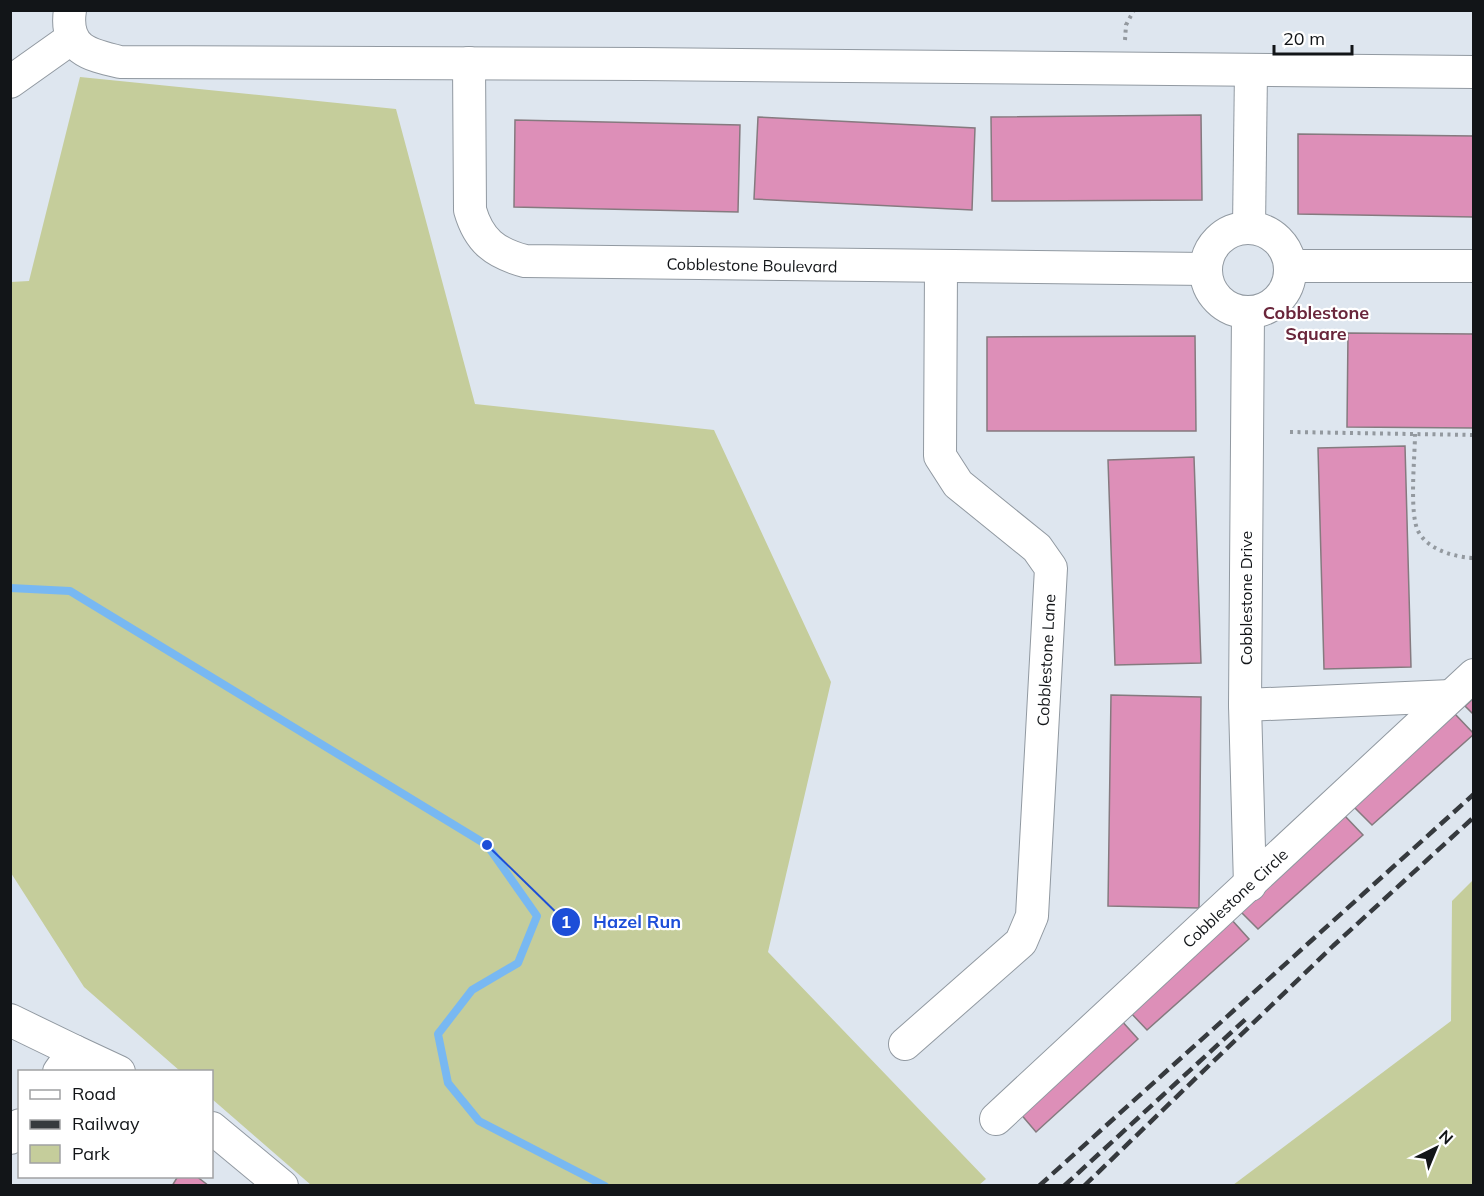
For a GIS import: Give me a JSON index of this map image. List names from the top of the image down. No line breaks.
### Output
{"streets":{"street":["Cobblestone Boulevard","Cobblestone Drive","Cobblestone Lane","Cobblestone Circle"]},"crossings":[["Cobblestone Boulevard","Cobblestone Drive"],["Cobblestone Boulevard","Cobblestone Lane"],["Cobblestone Drive","Cobblestone Circle"]],"districts":["Cobblestone Square"],"places":["Hazel Run"],"legend":["Road","Railway","Park"],"scale_bar":"20 m","north":"top right"}
